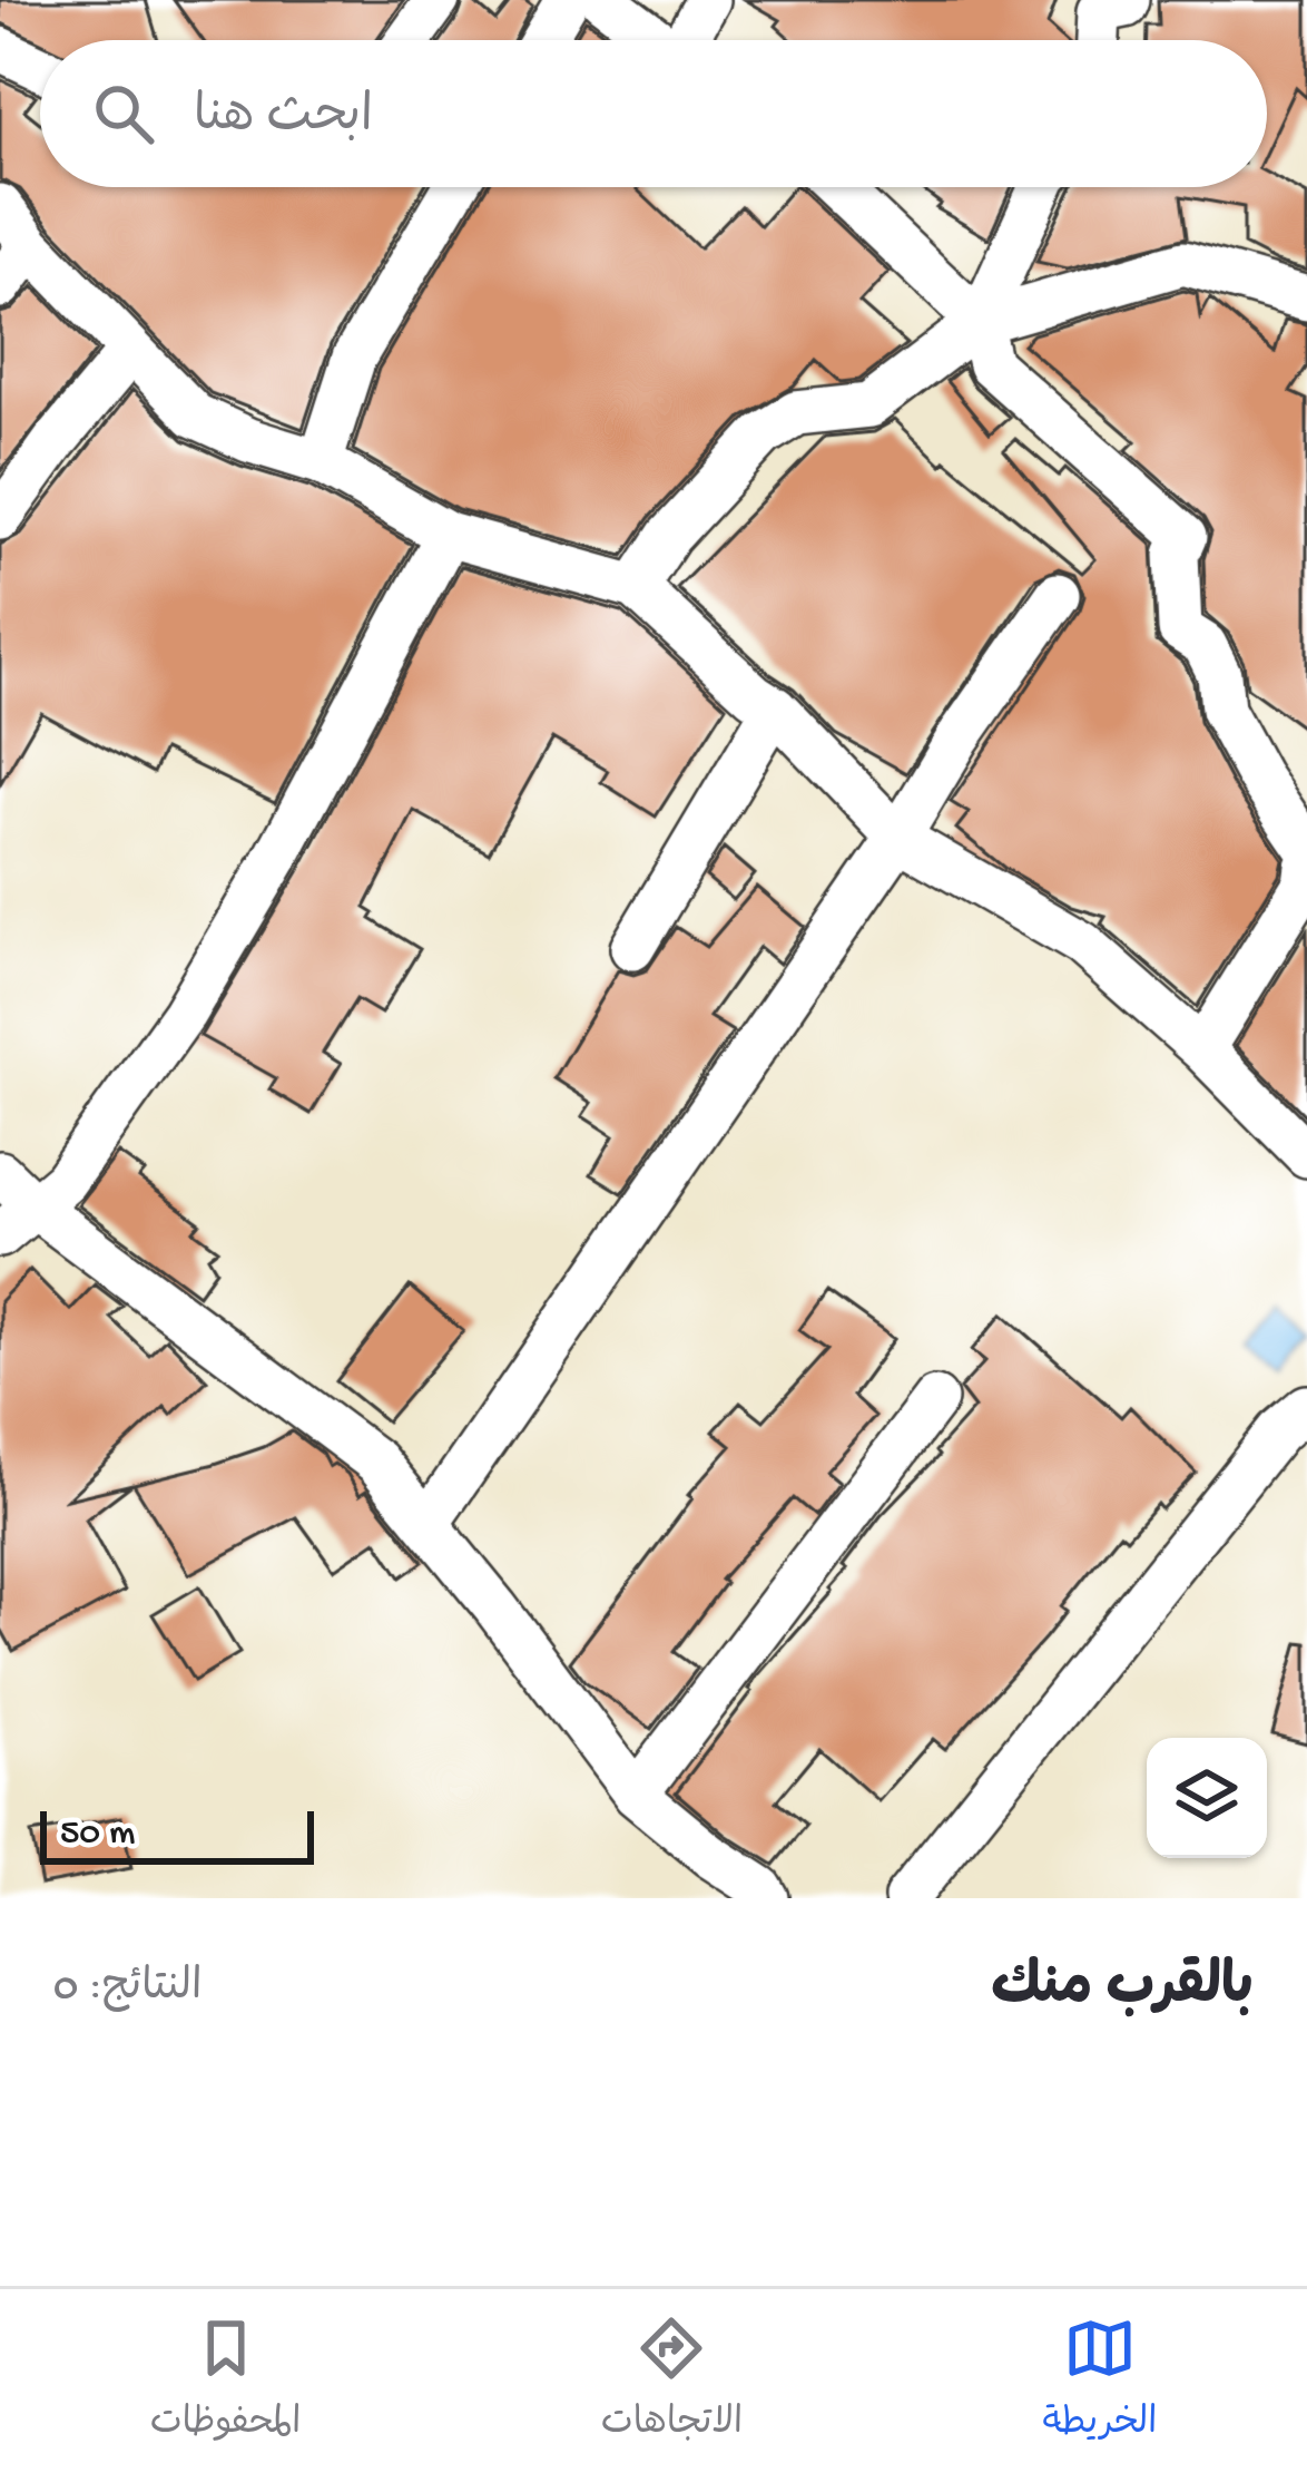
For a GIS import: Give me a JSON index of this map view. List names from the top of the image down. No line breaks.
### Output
{"scale_bar":"50 m","page":{"search":"ابحث هنا","scale":"50 m","heading":["بالقرب منك","النتائج: 0"],"nav":["الخريطة","الاتجاهات","المحفوظات"]}}
